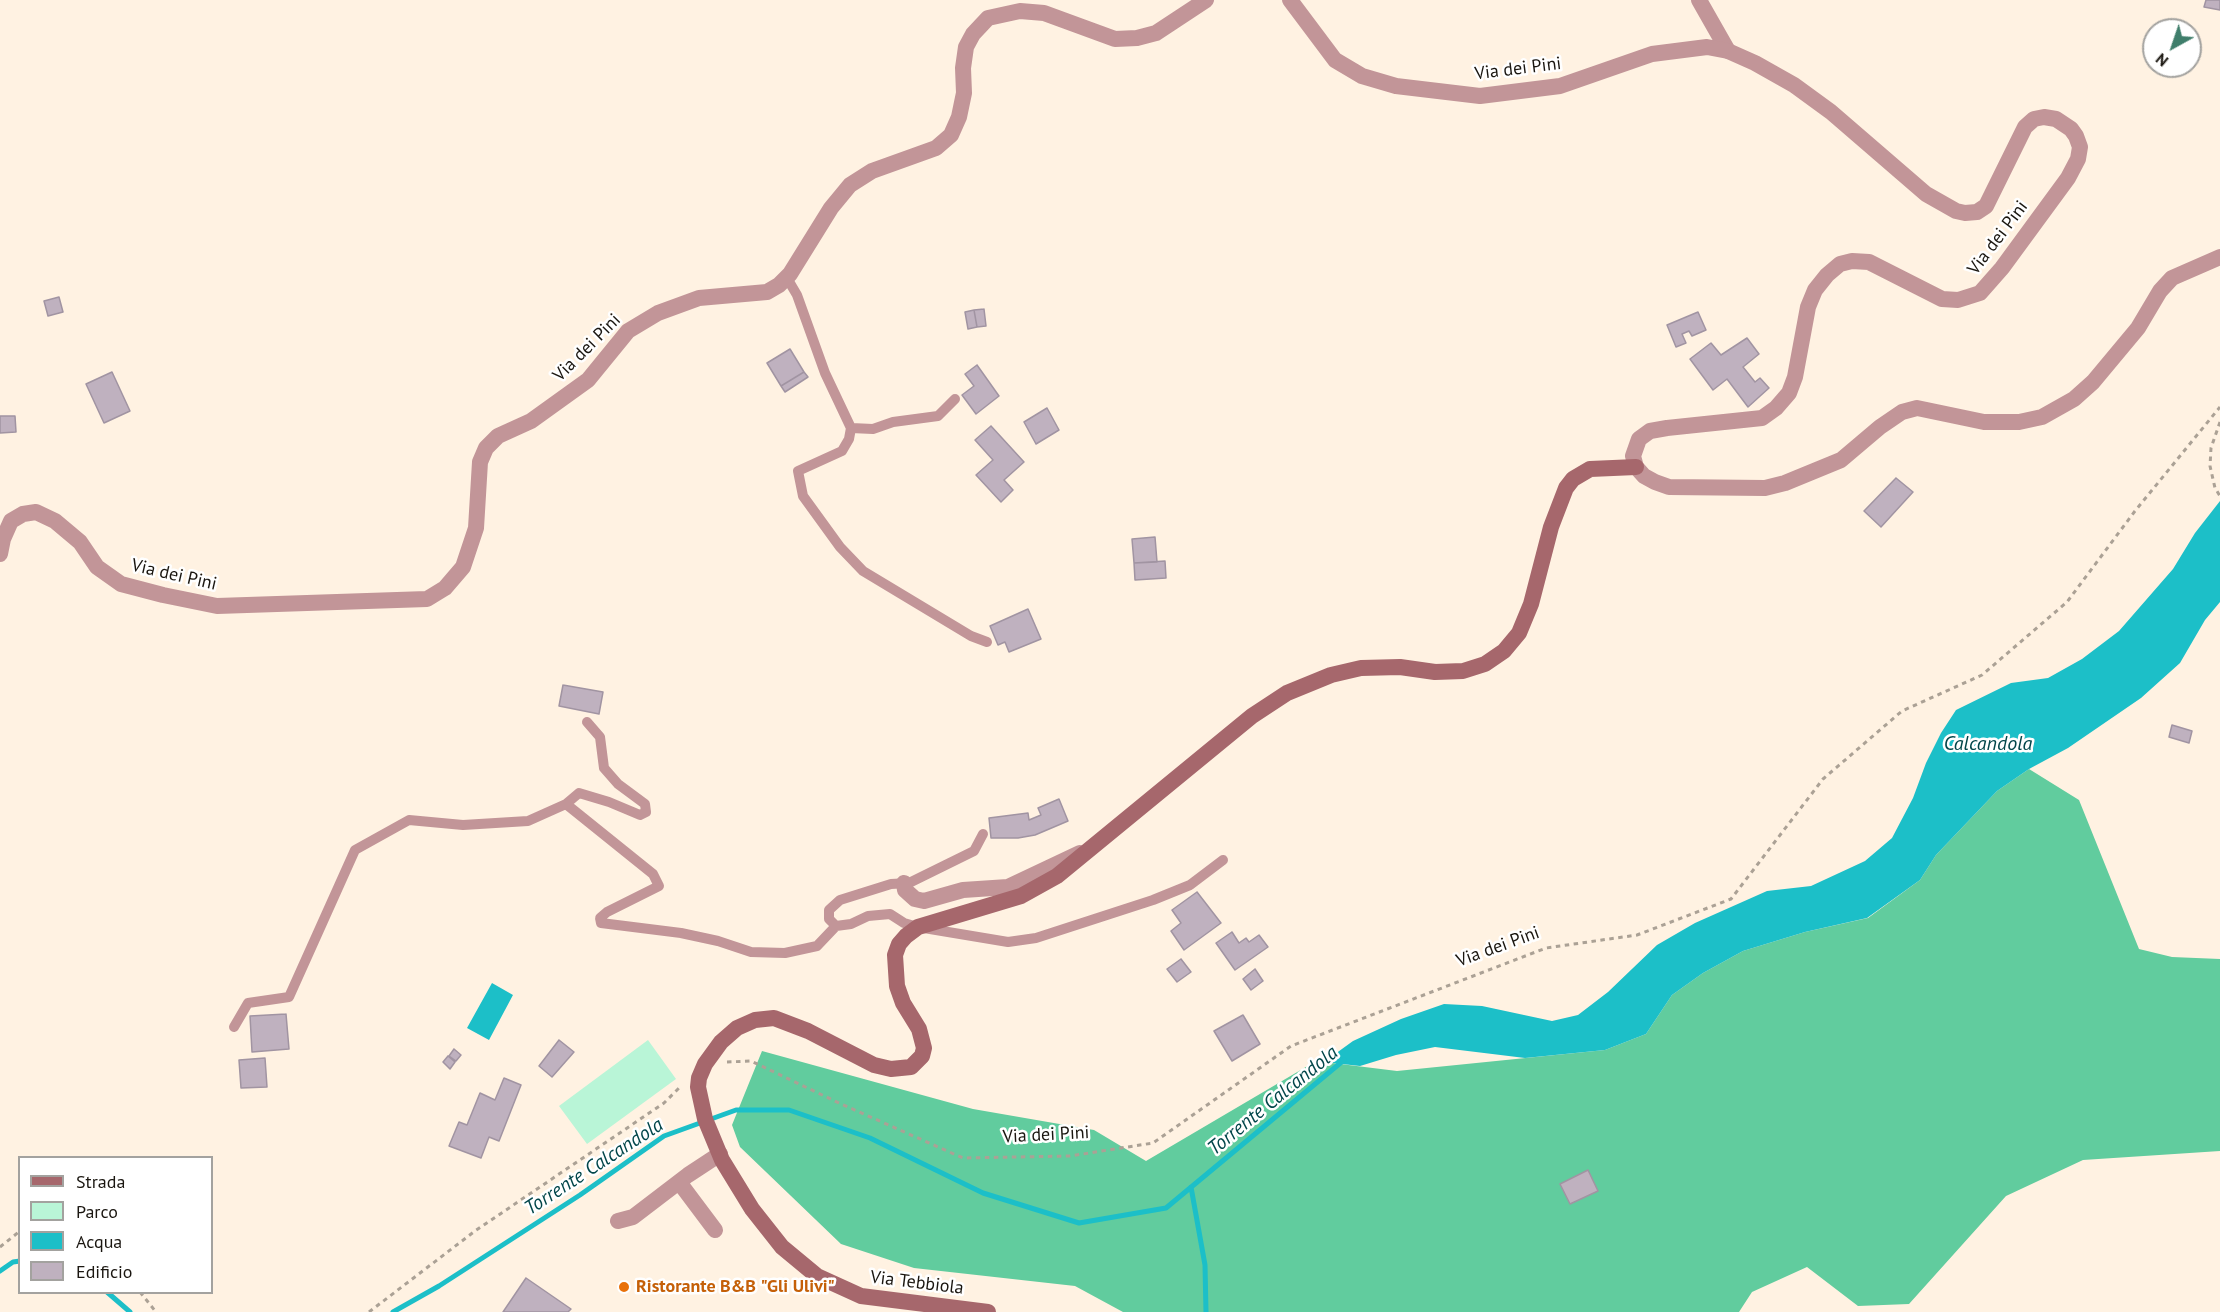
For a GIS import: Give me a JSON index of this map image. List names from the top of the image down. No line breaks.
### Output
{"streets":{"main road":["Via Tebbiola"],"street":["Via dei Pini"]},"crossings":[["Via dei Pini","Via Tebbiola"]],"water":["Calcandola","Torrente Calcandola"],"places":["Ristorante B&B \"Gli Ulivi\""],"legend":["Strada","Parco","Acqua","Edificio"],"north":"bottom left"}
